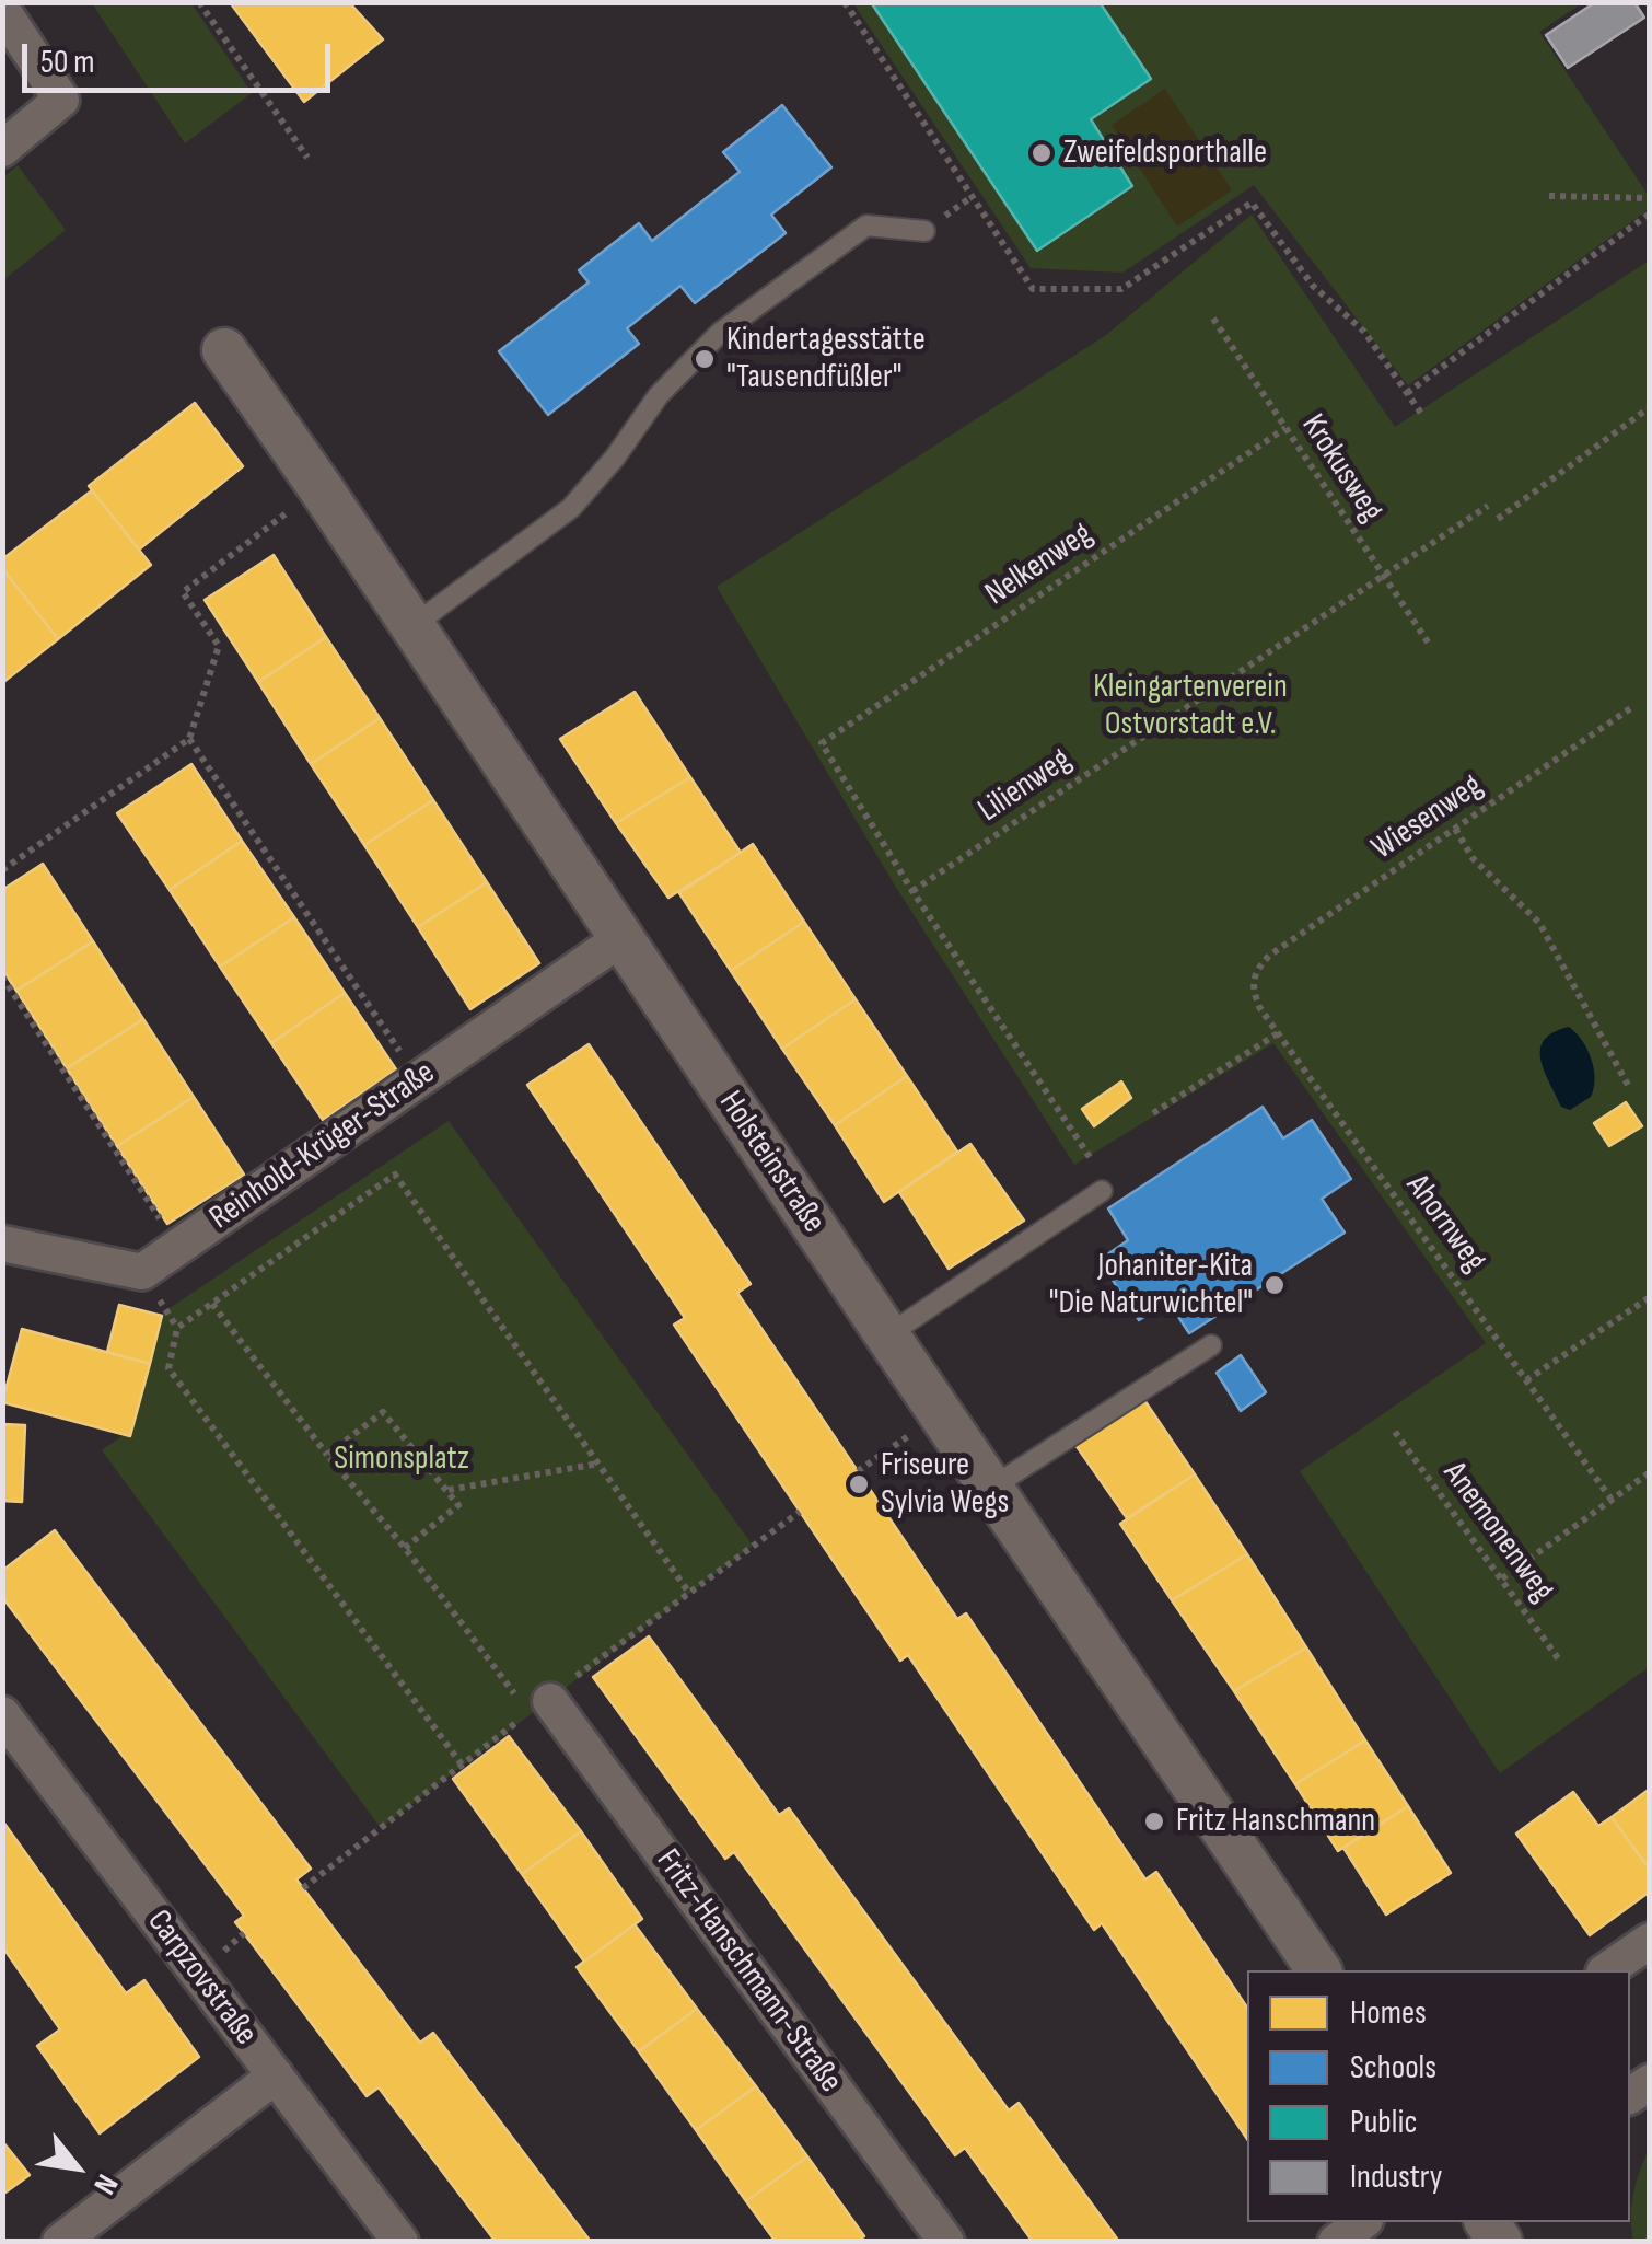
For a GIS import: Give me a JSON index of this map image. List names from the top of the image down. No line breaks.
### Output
{"streets":{"street":["Reinhold-Krüger-Straße","Holsteinstraße","Fritz-Hanschmann-Straße","Carpzovstraße"],"path":["Krokusweg","Nelkenweg","Lilienweg","Wiesenweg","Ahornweg","Anemonenweg"]},"crossings":[["Krokusweg","Nelkenweg"],["Krokusweg","Lilienweg"],["Nelkenweg","Lilienweg"],["Wiesenweg","Ahornweg"],["Reinhold-Krüger-Straße","Holsteinstraße"]],"parks":["Kleingartenverein Ostvorstadt e.V.","Simonsplatz"],"places":["Zweifeldsporthalle","Kindertagesstätte \"Tausendfüßler\"","Johaniter-Kita \"Die Naturwichtel\"","Friseure Sylvia Wegs","Fritz Hanschmann"],"legend":["Homes","Schools","Public","Industry"],"scale_bar":"50 m","north":"bottom right"}
